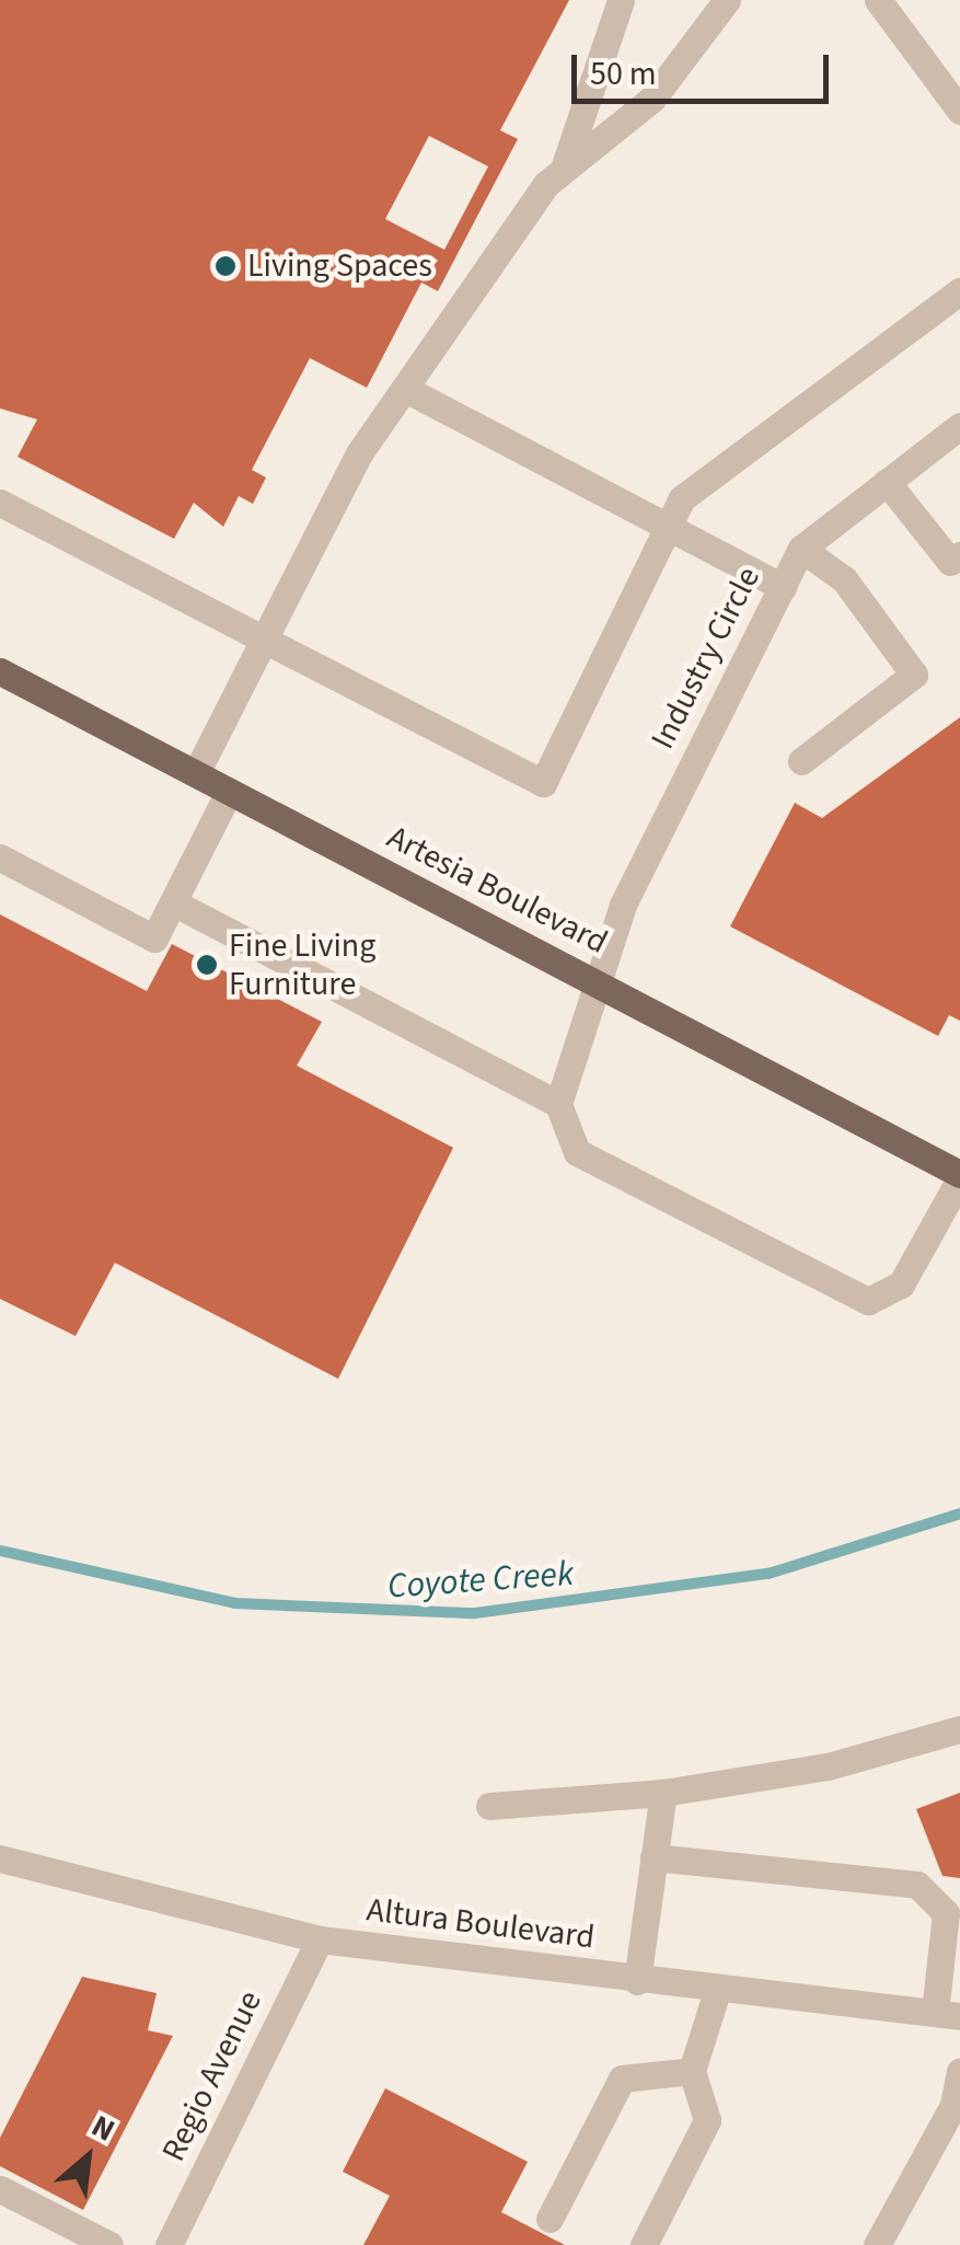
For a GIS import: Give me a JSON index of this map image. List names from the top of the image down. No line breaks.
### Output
{"streets":{"main road":["Artesia Boulevard"],"street":["Industry Circle","Altura Boulevard","Regio Avenue"]},"crossings":[["Industry Circle","Artesia Boulevard"],["Altura Boulevard","Regio Avenue"]],"water":["Coyote Creek"],"places":["Living Spaces","Fine Living Furniture"],"scale_bar":"50 m","north":"top right"}
